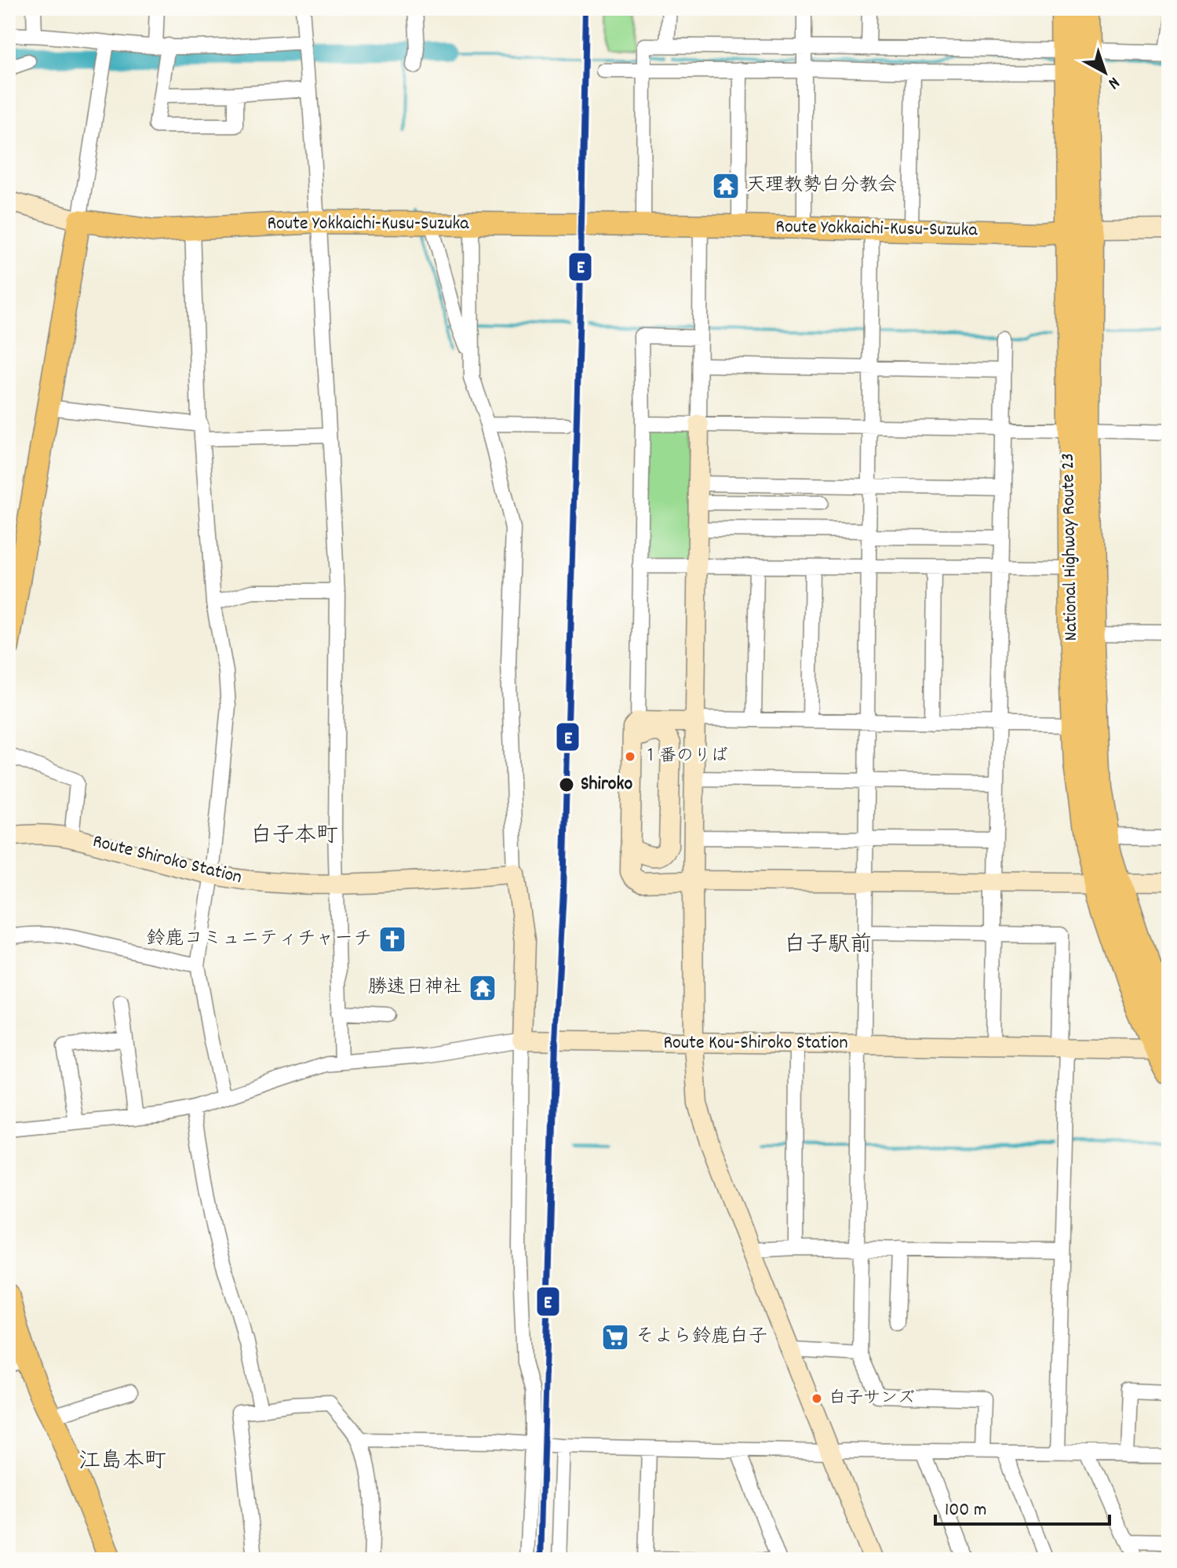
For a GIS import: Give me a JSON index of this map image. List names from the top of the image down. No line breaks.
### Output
{"streets":{"highway":["National Highway Route 23"],"main road":["Route Yokkaichi-Kusu-Suzuka"],"street":["Route Shiroko Station","Route Kou-Shiroko Station"]},"crossings":[["Route Yokkaichi-Kusu-Suzuka","National Highway Route 23"],["National Highway Route 23","Route Kou-Shiroko Station"]],"districts":["白子本町","白子駅前","江島本町"],"places":{"temple":["天理教勢白分教会","勝速日神社"],"other":["１番のりば","Shiroko","白子サンズ"],"church":["鈴鹿コミュニティチャーチ"],"supermarket":["そよら鈴鹿白子"]},"lines":["transit line E"],"scale_bar":"100 m","north":"bottom right"}
